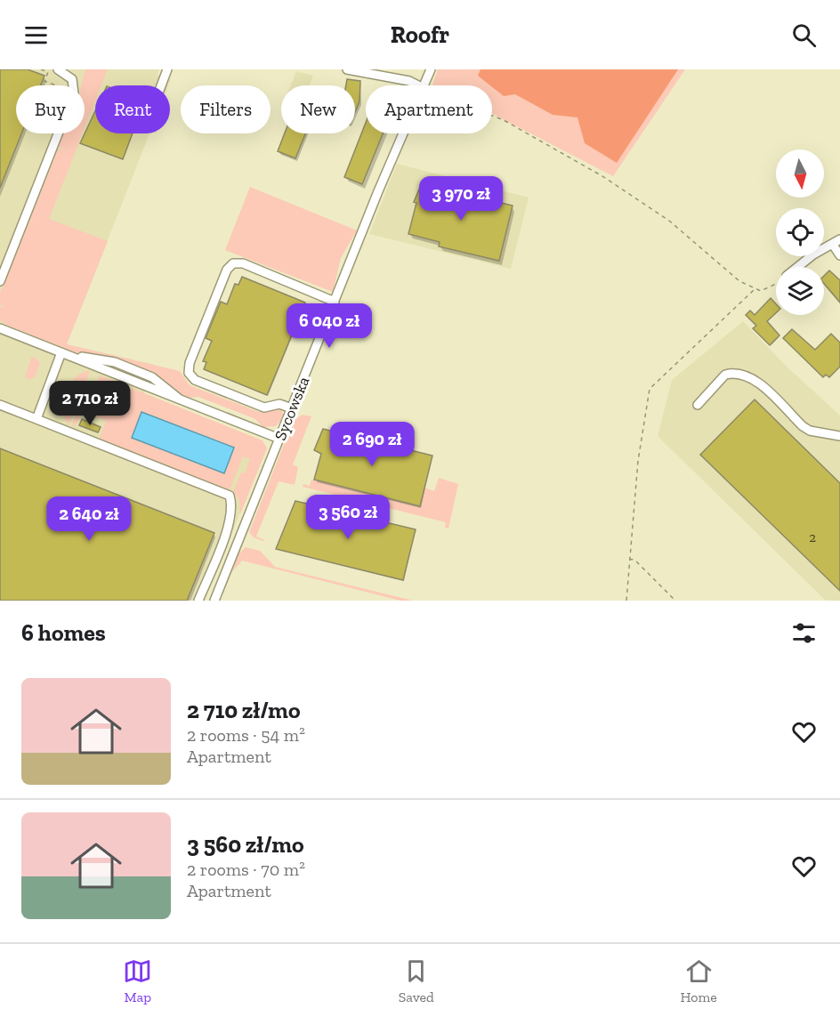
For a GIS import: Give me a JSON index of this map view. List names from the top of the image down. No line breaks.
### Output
{"streets":{"street":["Sycowska"]},"house_numbers":["2"],"north":"bottom","page":{"header":"Roofr","chip":["Buy","Rent","Filters","New","Apartment"],"price":["3 970 zł","6 040 zł","2 710 zł","2 690 zł","3 560 zł","2 640 zł"],"heading":"6 homes","list":[{"name":"2 710 zł/mo","note":"2 rooms · 54 m² · Apartment"},{"name":"3 560 zł/mo","note":"2 rooms · 70 m² · Apartment"}],"tabs":["Map","Saved","Home"]}}
